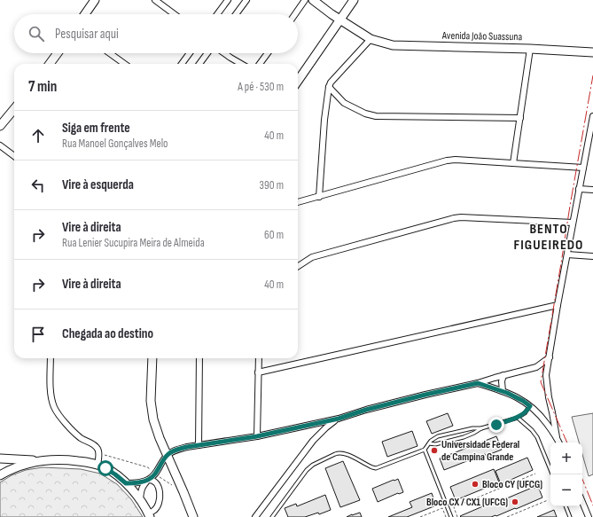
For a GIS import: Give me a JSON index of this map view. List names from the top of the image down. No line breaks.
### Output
{"streets":{"street":["Avenida João Suassuna"]},"districts":["BENTO FIGUEIREDO"],"places":["Universidade Federal de Campina Grande","Bloco CY (UFCG)","Bloco CX / CX1 (UFCG)"],"page":{"search":"Pesquisar aqui","heading":["7 min","A pé · 530 m"],"list":[["Siga em frente","Rua Manoel Gonçalves Melo","40 m"],["Vire à esquerda","390 m"],["Vire à direita","Rua Lenier Sucupira Meira de Almeida","60 m"],["Vire à direita","40 m"],"Chegada ao destino"],"map_buttons":["+","−"]}}
